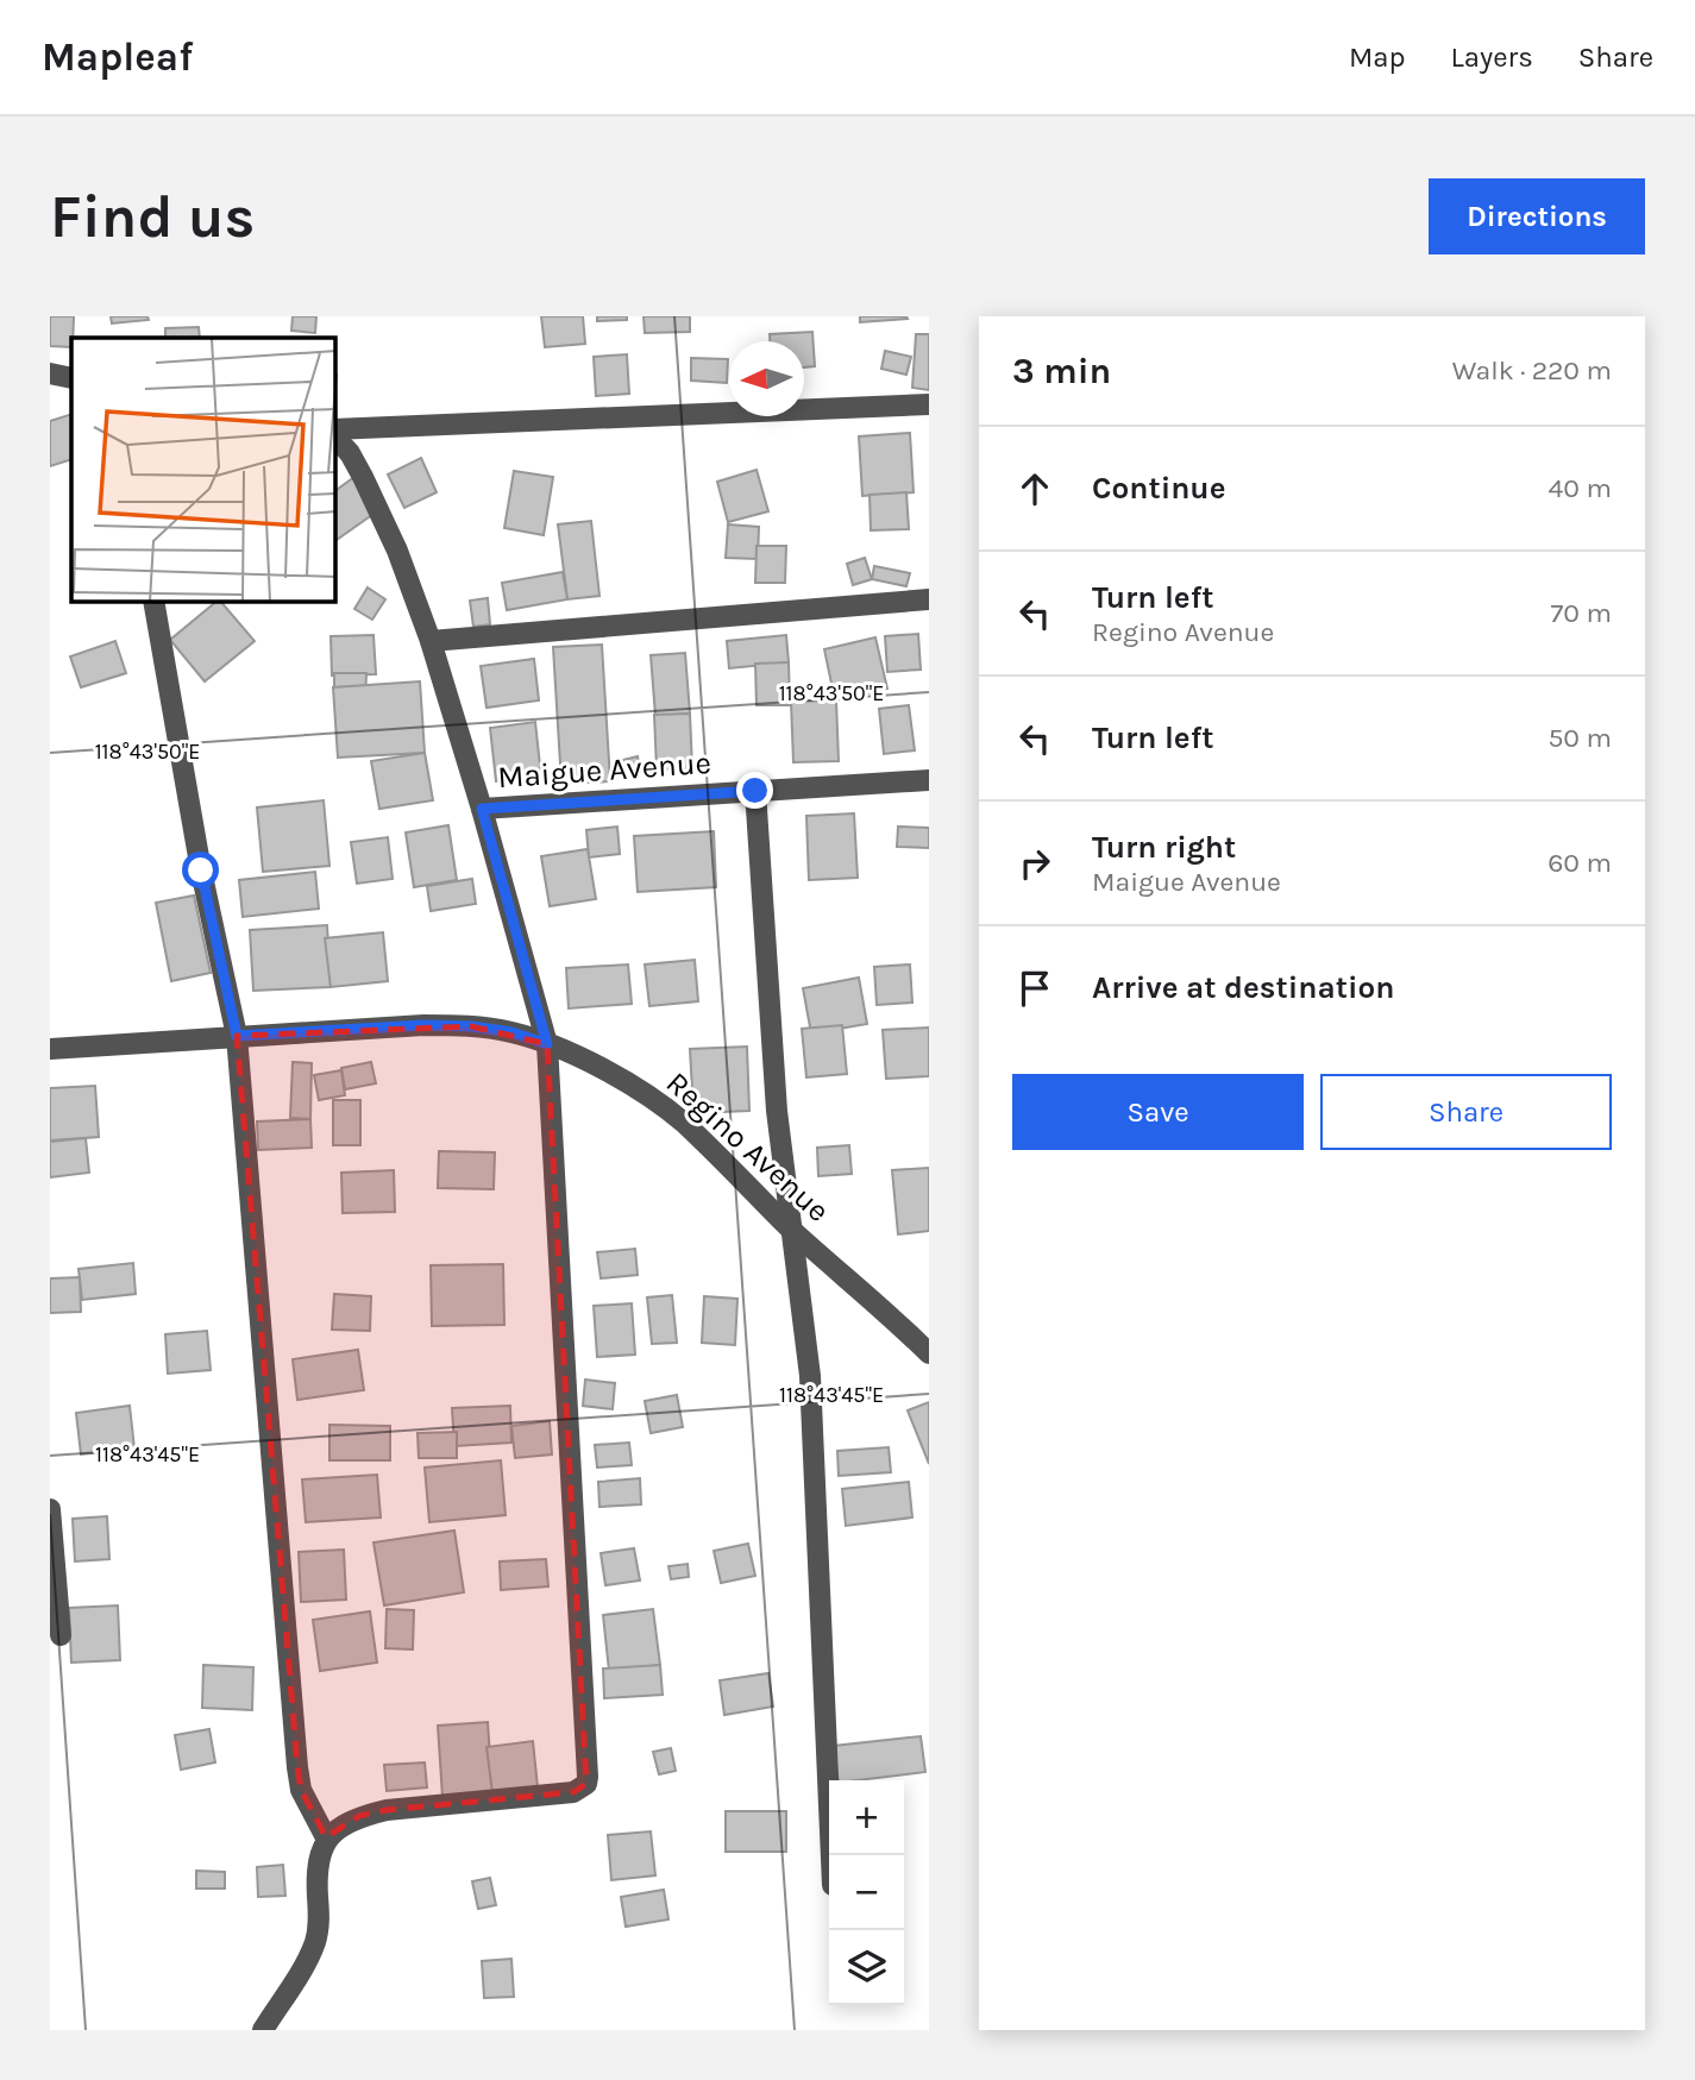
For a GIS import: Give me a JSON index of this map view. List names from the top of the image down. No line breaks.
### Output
{"streets":{"street":["Maigue Avenue","Regino Avenue"]},"north":"left","page":{"header":"Mapleaf","nav":["Map","Layers","Share"],"buttons":["Directions",["Save","Share"]],"title":"Find us","heading":["3 min","Walk · 220 m"],"list":[["Continue","40 m"],["Turn left","Regino Avenue","70 m"],["Turn left","50 m"],["Turn right","Maigue Avenue","60 m"],"Arrive at destination"],"map_buttons":["+","−"]},"coordinates":["118°43'50\"E","118°43'45\"E"]}
